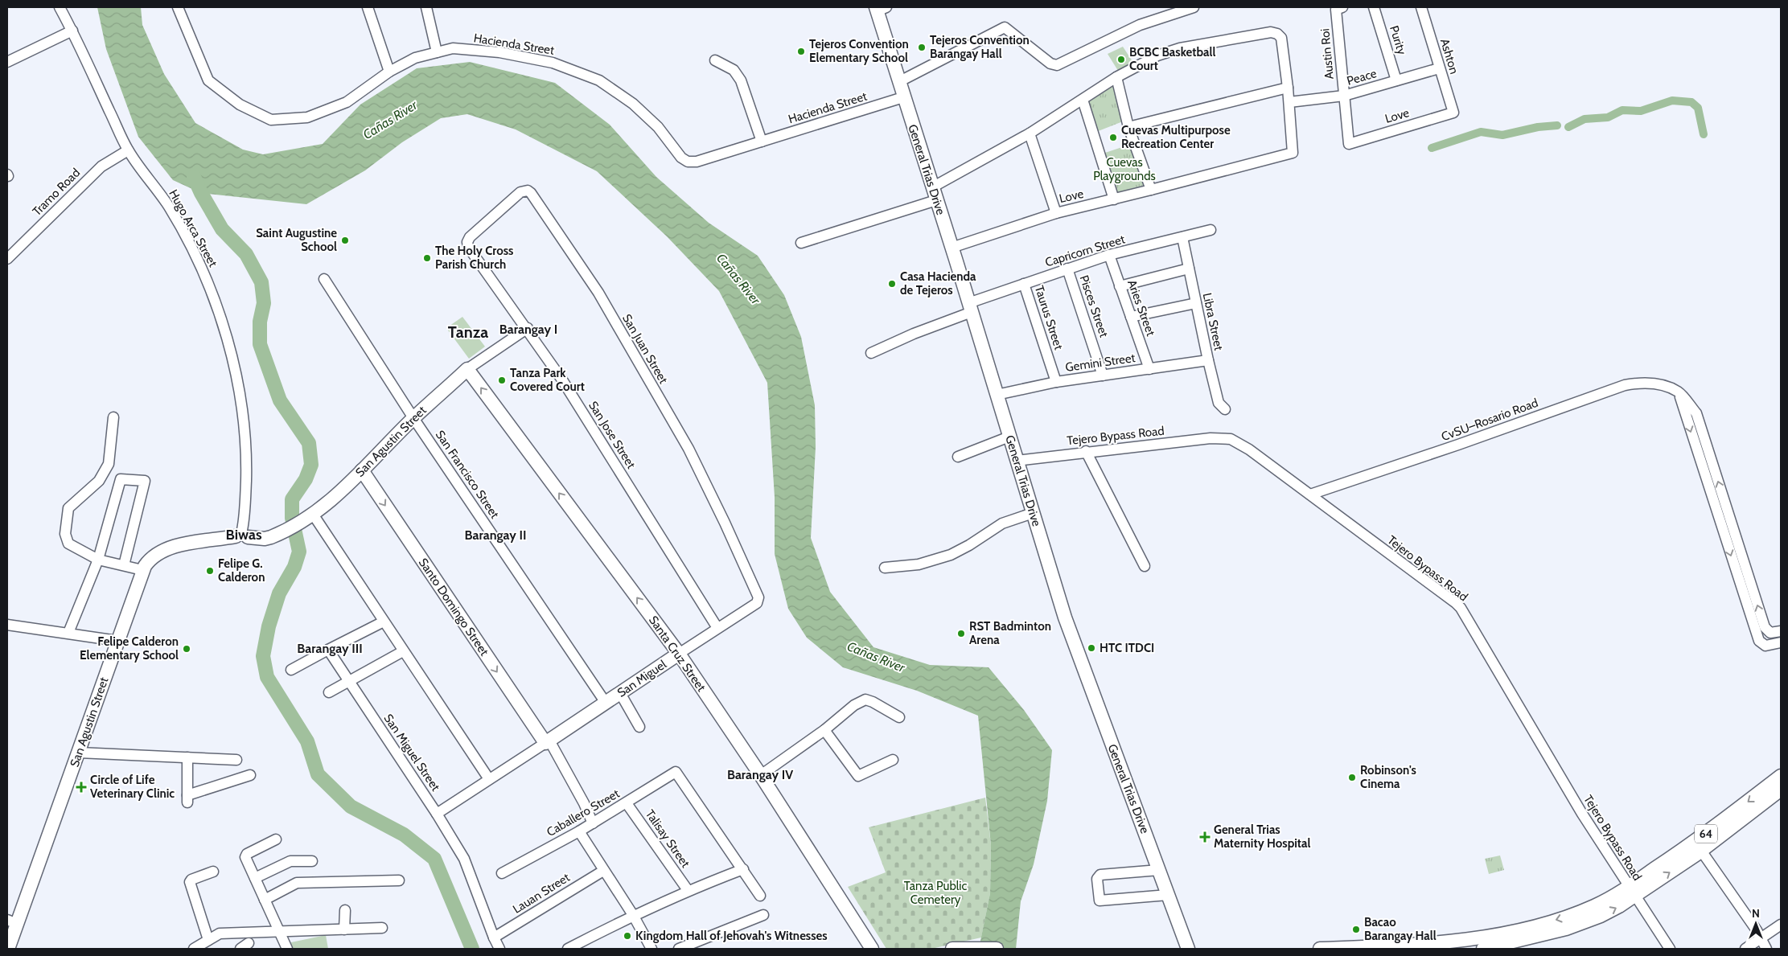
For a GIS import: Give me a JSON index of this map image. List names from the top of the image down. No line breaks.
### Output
{"streets":{"main road":["General Trias Drive","San Agustin Street","Santo Domingo Street","Santa Cruz Street","San Miguel","64"],"street":["Purity","Hacienda Street","Austin Roi","Ashton","Peace","Love","Tramo Road","Hugo Arca Street","Capricorn Street","Pisces Street","Aries Street","Taurus Street","Libra Street","San Juan Street","Gemini Street","CvSU–Rosario Road","San Jose Street","Tejero Bypass Road","San Francisco Street","San Miguel Street","Caballero Street","Talisay Street","Lauan Street"]},"crossings":[["Purity","Peace"],["Hacienda Street","General Trias Drive"],["Austin Roi","Peace"],["Austin Roi","Love"],["Ashton","Peace"],["Ashton","Love"],["Peace","Love"],["Love","General Trias Drive"],["General Trias Drive","Capricorn Street"],["General Trias Drive","Gemini Street"],["General Trias Drive","Tejero Bypass Road"],["Tramo Road","Hugo Arca Street"],["Hugo Arca Street","San Agustin Street"],["Capricorn Street","Pisces Street"],["Capricorn Street","Aries Street"],["Capricorn Street","Taurus Street"],["Capricorn Street","Libra Street"],["Pisces Street","Gemini Street"],["Aries Street","Gemini Street"],["Taurus Street","Gemini Street"],["Libra Street","Gemini Street"],["San Juan Street","San Jose Street"],["San Juan Street","San Miguel"],["CvSU–Rosario Road","Tejero Bypass Road"],["San Jose Street","San Agustin Street"],["San Jose Street","San Miguel"],["Tejero Bypass Road","64"],["San Agustin Street","San Francisco Street"],["San Agustin Street","Santo Domingo Street"],["San Agustin Street","Santa Cruz Street"],["San Francisco Street","San Miguel"],["Santo Domingo Street","San Miguel"],["Santa Cruz Street","San Miguel"],["San Miguel Street","Lauan Street"],["Caballero Street","Talisay Street"]],"one_way":["Santo Domingo Street","Santa Cruz Street"],"districts":["Barangay I","Tanza","Biwas","Barangay II","Barangay III","Barangay IV"],"water":["Cañas River"],"parks":["Cuevas Playgrounds","Tanza Public Cemetery"],"places":{"other":["Tejeros Convention Barangay Hall","Tejeros Convention Elementary School","BCBC Basketball Court","Cuevas Multipurpose Recreation Center","Saint Augustine School","The Holy Cross Parish Church","Casa Hacienda de Tejeros","Tanza Park Covered Court","Felipe G. Calderon","RST Badminton Arena","HTC ITDCI","Felipe Calderon Elementary School","Robinson's Cinema","Bacao Barangay Hall","Kingdom Hall of Jehovah's Witnesses"],"health":["Circle of Life Veterinary Clinic","General Trias Maternity Hospital"]},"north":"top"}
